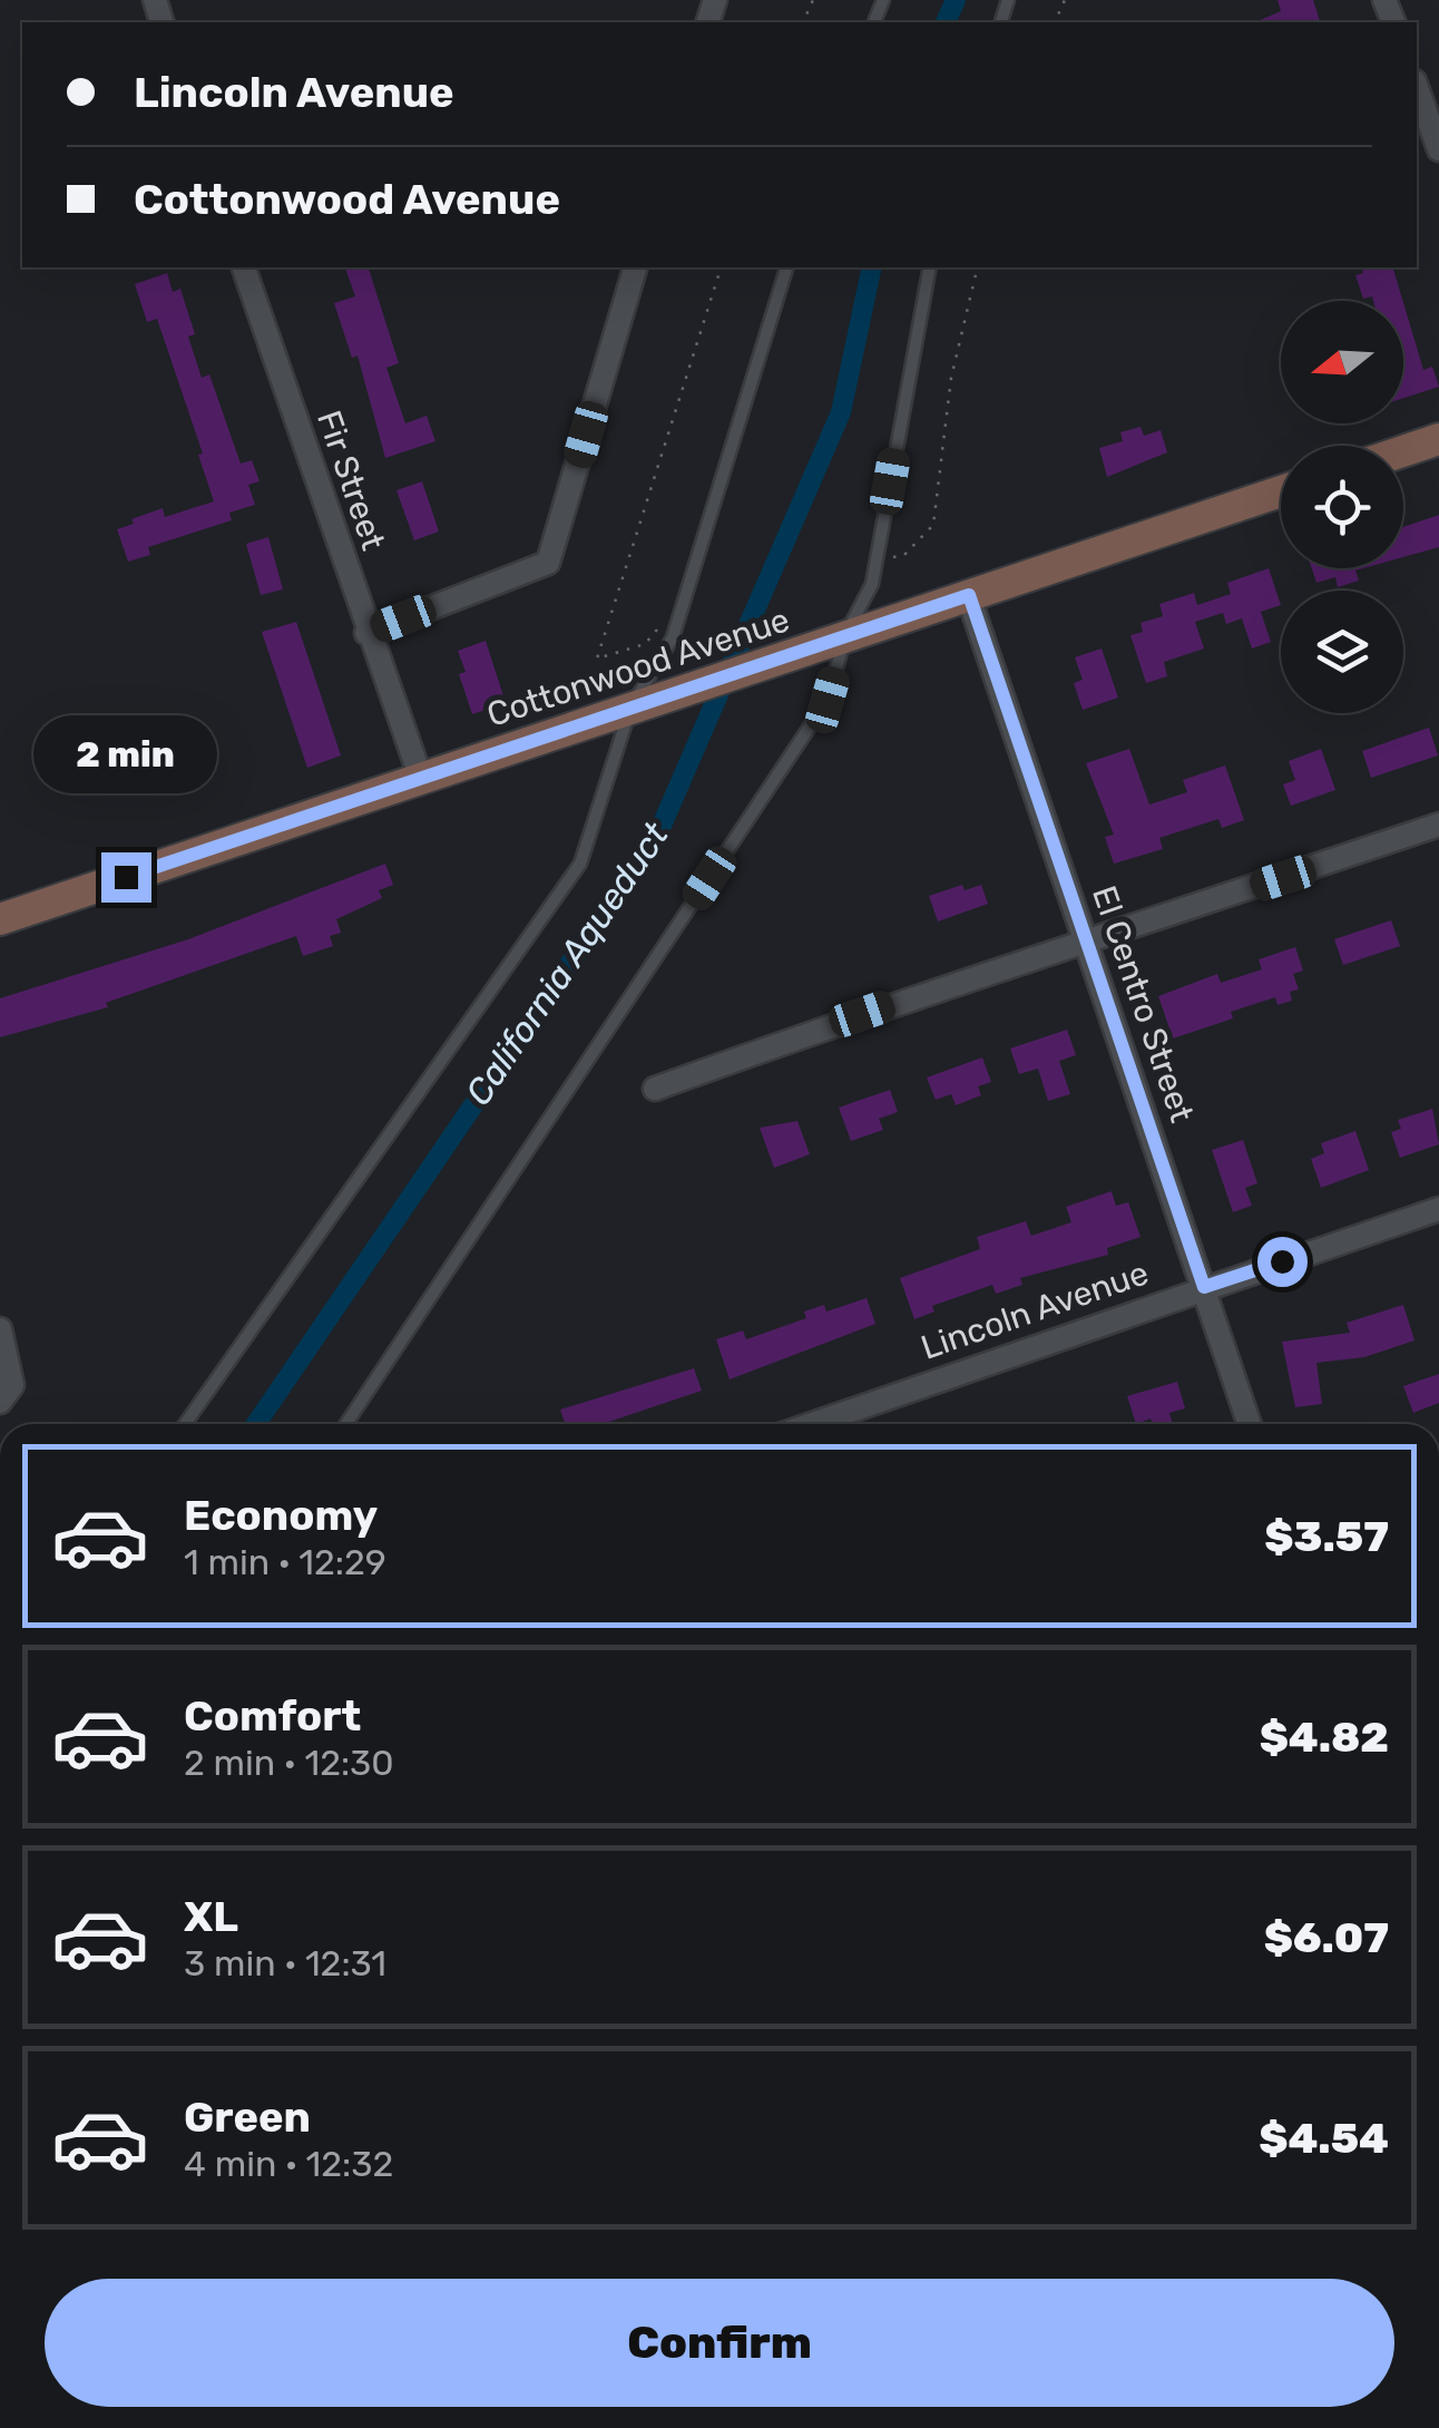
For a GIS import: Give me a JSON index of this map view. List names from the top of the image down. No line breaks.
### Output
{"streets":{"street":["Fir Street","Cottonwood Avenue","El Centro Street","Lincoln Avenue"]},"crossings":[["Fir Street","Cottonwood Avenue"],["Cottonwood Avenue","El Centro Street"],["El Centro Street","Lincoln Avenue"]],"water":["California Aqueduct"],"north":"left","page":{"banner":["Lincoln Avenue","Cottonwood Avenue"],"bubble":"2 min","list":[{"name":"Economy","note":"1 min · 12:29","value":"$3.57"},{"name":"Comfort","note":"2 min · 12:30","value":"$4.82"},{"name":"XL","note":"3 min · 12:31","value":"$6.07"},{"name":"Green","note":"4 min · 12:32","value":"$4.54"}],"buttons":"Confirm"}}
